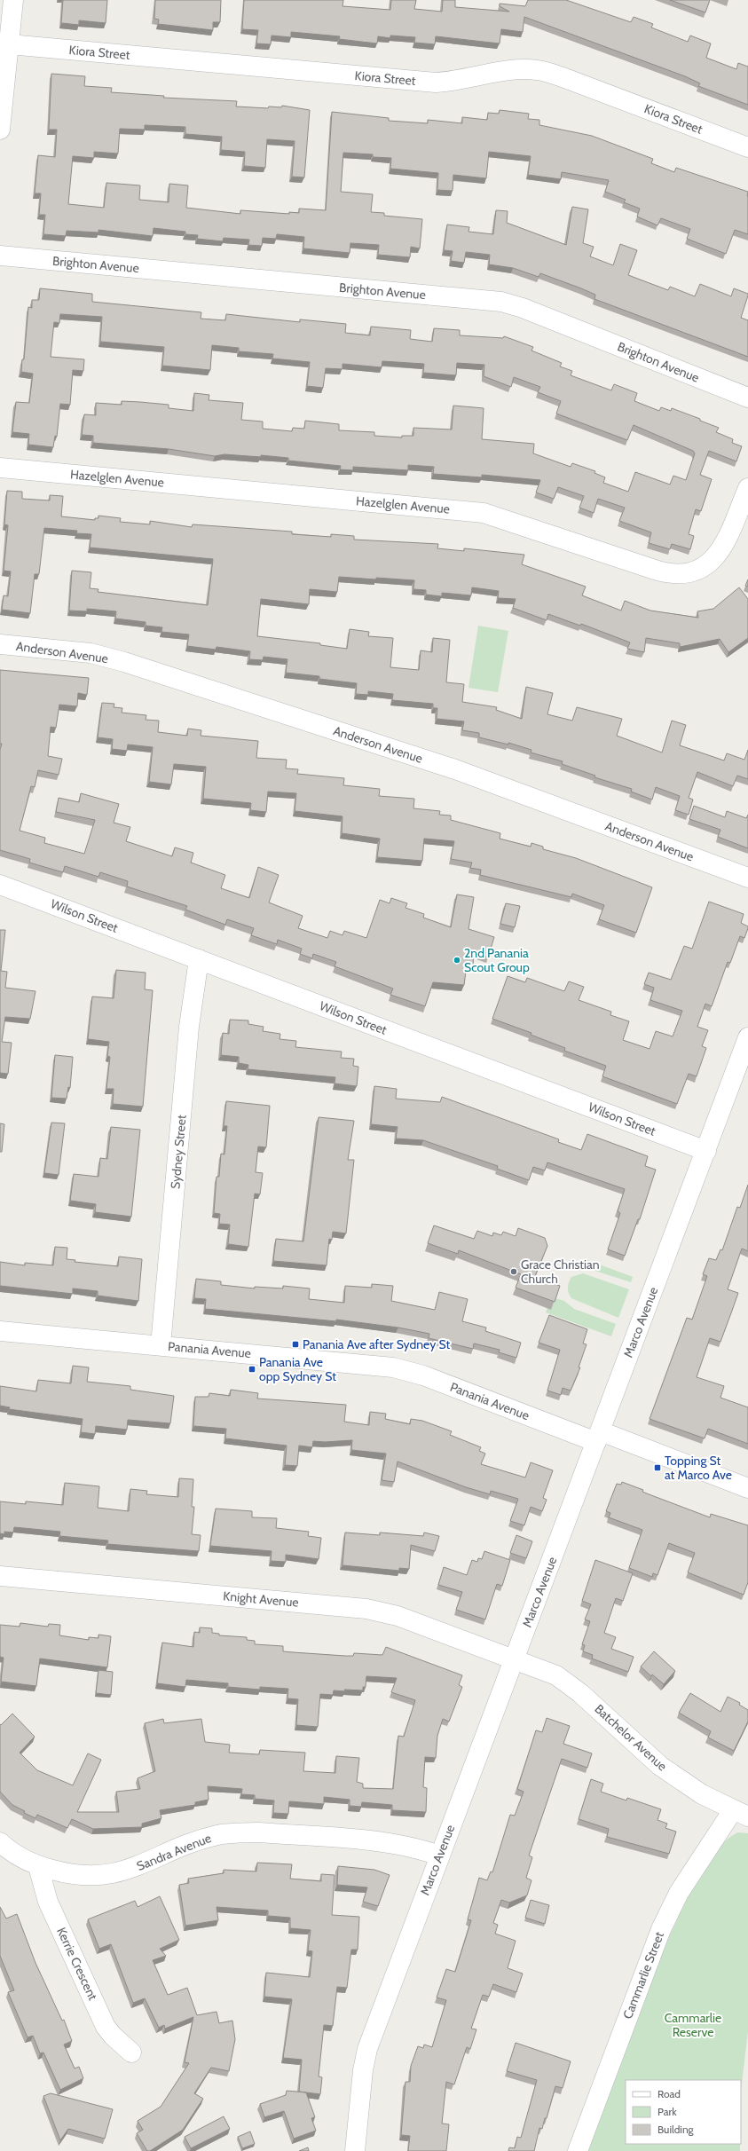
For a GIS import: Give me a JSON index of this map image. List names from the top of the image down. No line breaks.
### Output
{"streets":{"street":["Kiora Street","Brighton Avenue","Hazelglen Avenue","Anderson Avenue","Wilson Street","Sydney Street","Marco Avenue","Panania Avenue","Knight Avenue","Batchelor Avenue","Sandra Avenue","Kerrie Crescent","Cammarlie Street"]},"crossings":[["Wilson Street","Sydney Street"],["Wilson Street","Marco Avenue"],["Sydney Street","Panania Avenue"],["Marco Avenue","Panania Avenue"],["Marco Avenue","Knight Avenue"],["Marco Avenue","Batchelor Avenue"],["Marco Avenue","Sandra Avenue"],["Knight Avenue","Batchelor Avenue"],["Batchelor Avenue","Cammarlie Street"],["Sandra Avenue","Kerrie Crescent"]],"parks":["Cammarlie Reserve"],"places":{"other":["2nd Panania Scout Group","Grace Christian Church"],"transit":["Panania Ave after Sydney St","Panania Ave opp Sydney St","Topping St at Marco Ave"]},"legend":["Road","Park","Building"]}
